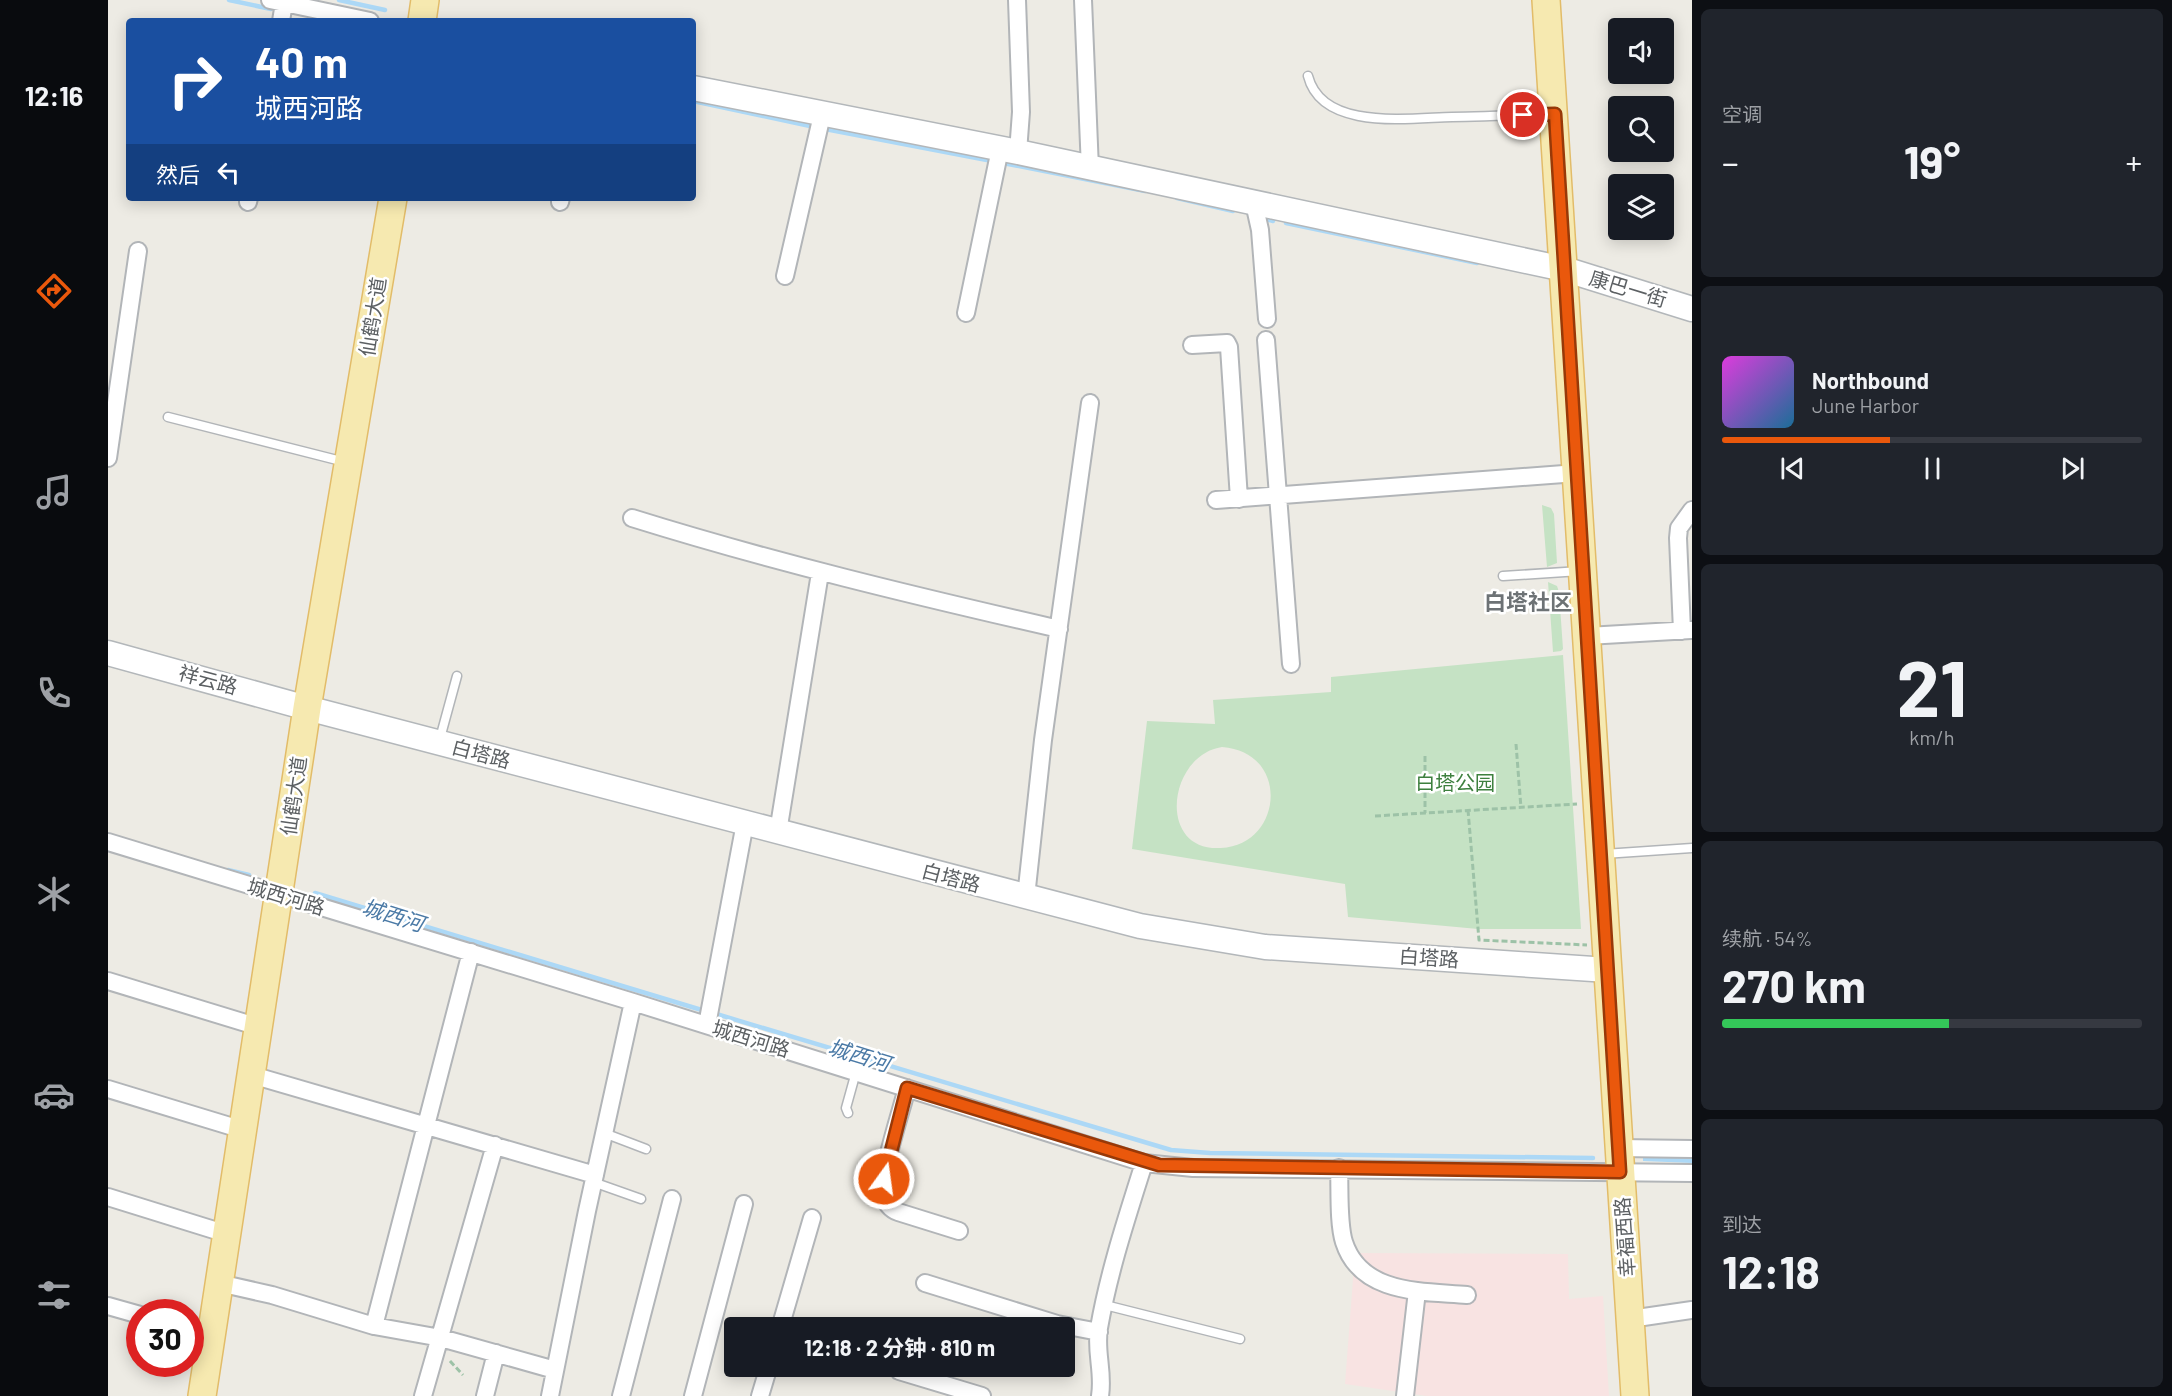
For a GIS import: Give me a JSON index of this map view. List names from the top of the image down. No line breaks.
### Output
{"streets":{"main road":["仙鹤大道","幸福西路"],"street":["康巴一街","祥云路","白塔路","城西河路"]},"crossings":[["康巴一街","幸福西路"],["仙鹤大道","祥云路"],["仙鹤大道","白塔路"],["仙鹤大道","城西河路"],["祥云路","白塔路"],["白塔路","幸福西路"],["城西河路","幸福西路"]],"districts":["白塔社区"],"water":["城西河"],"parks":["白塔公园"],"page":{"tabs":"12:16","tile":["空调",["21","km/h"],["续航 · 54%","270 km"],["到达","12:18"]],"turn":["40 m","城西河路"],"heat":["−","19°","+"],"then":"然后","song":["Northbound","June Harbor"],"limit":"30","trip":"12:18 · 2 分钟 · 810 m"}}
